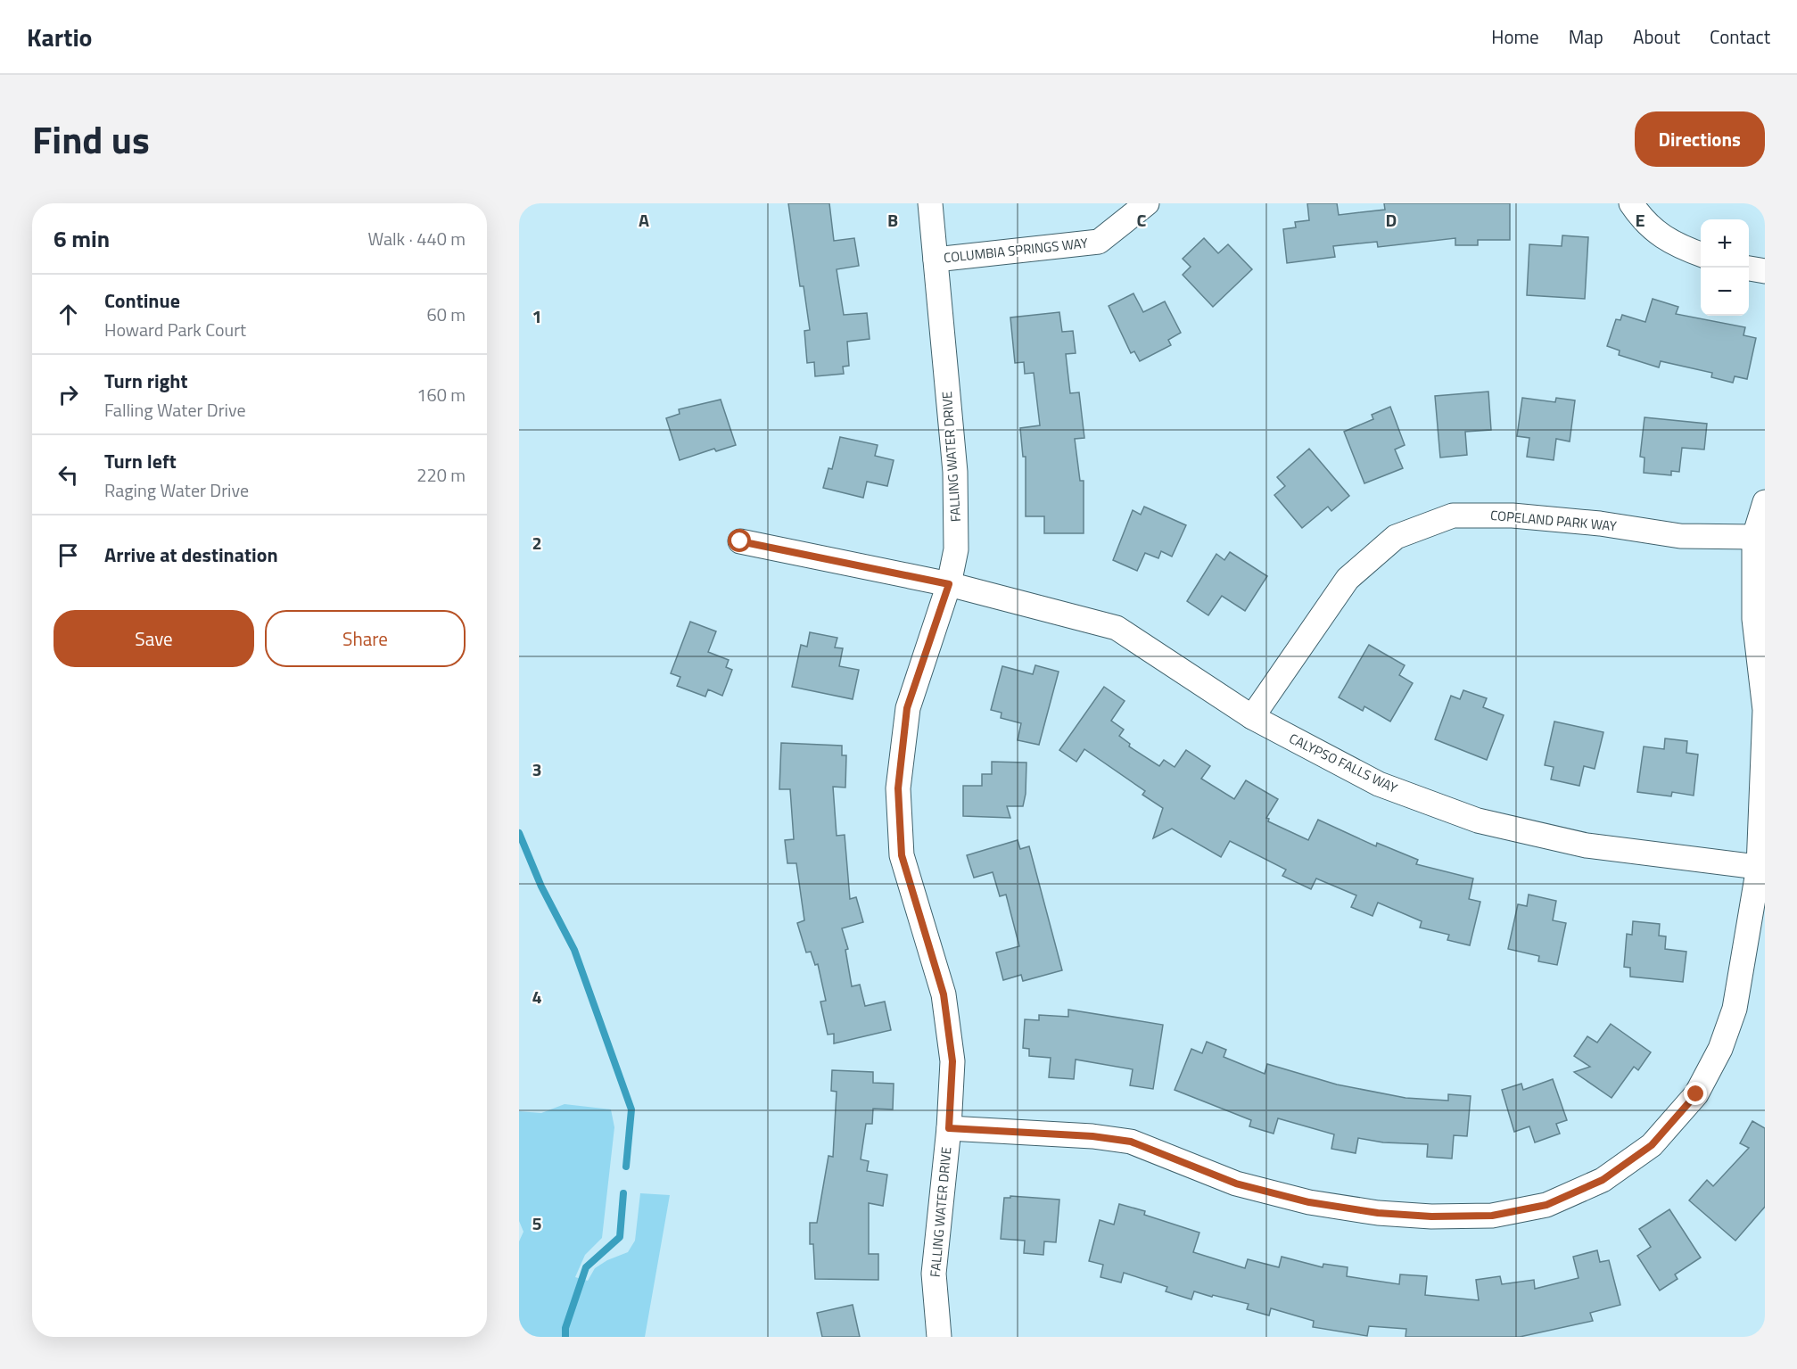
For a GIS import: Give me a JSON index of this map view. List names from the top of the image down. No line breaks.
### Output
{"streets":{"street":["COLUMBIA SPRINGS WAY","FALLING WATER DRIVE","COPELAND PARK WAY","CALYPSO FALLS WAY"]},"crossings":[["COLUMBIA SPRINGS WAY","FALLING WATER DRIVE"],["FALLING WATER DRIVE","CALYPSO FALLS WAY"],["COPELAND PARK WAY","CALYPSO FALLS WAY"]],"page":{"header":"Kartio","nav":["Home","Map","About","Contact"],"title":"Find us","buttons":["Directions",["Save","Share"]],"heading":["6 min","Walk · 440 m"],"map_buttons":["+","−"],"list":[["Continue","Howard Park Court","60 m"],["Turn right","Falling Water Drive","160 m"],["Turn left","Raging Water Drive","220 m"],"Arrive at destination"]},"grid":{"columns":["A","B","C","D","E"],"rows":["1","2","3","4","5"]}}
